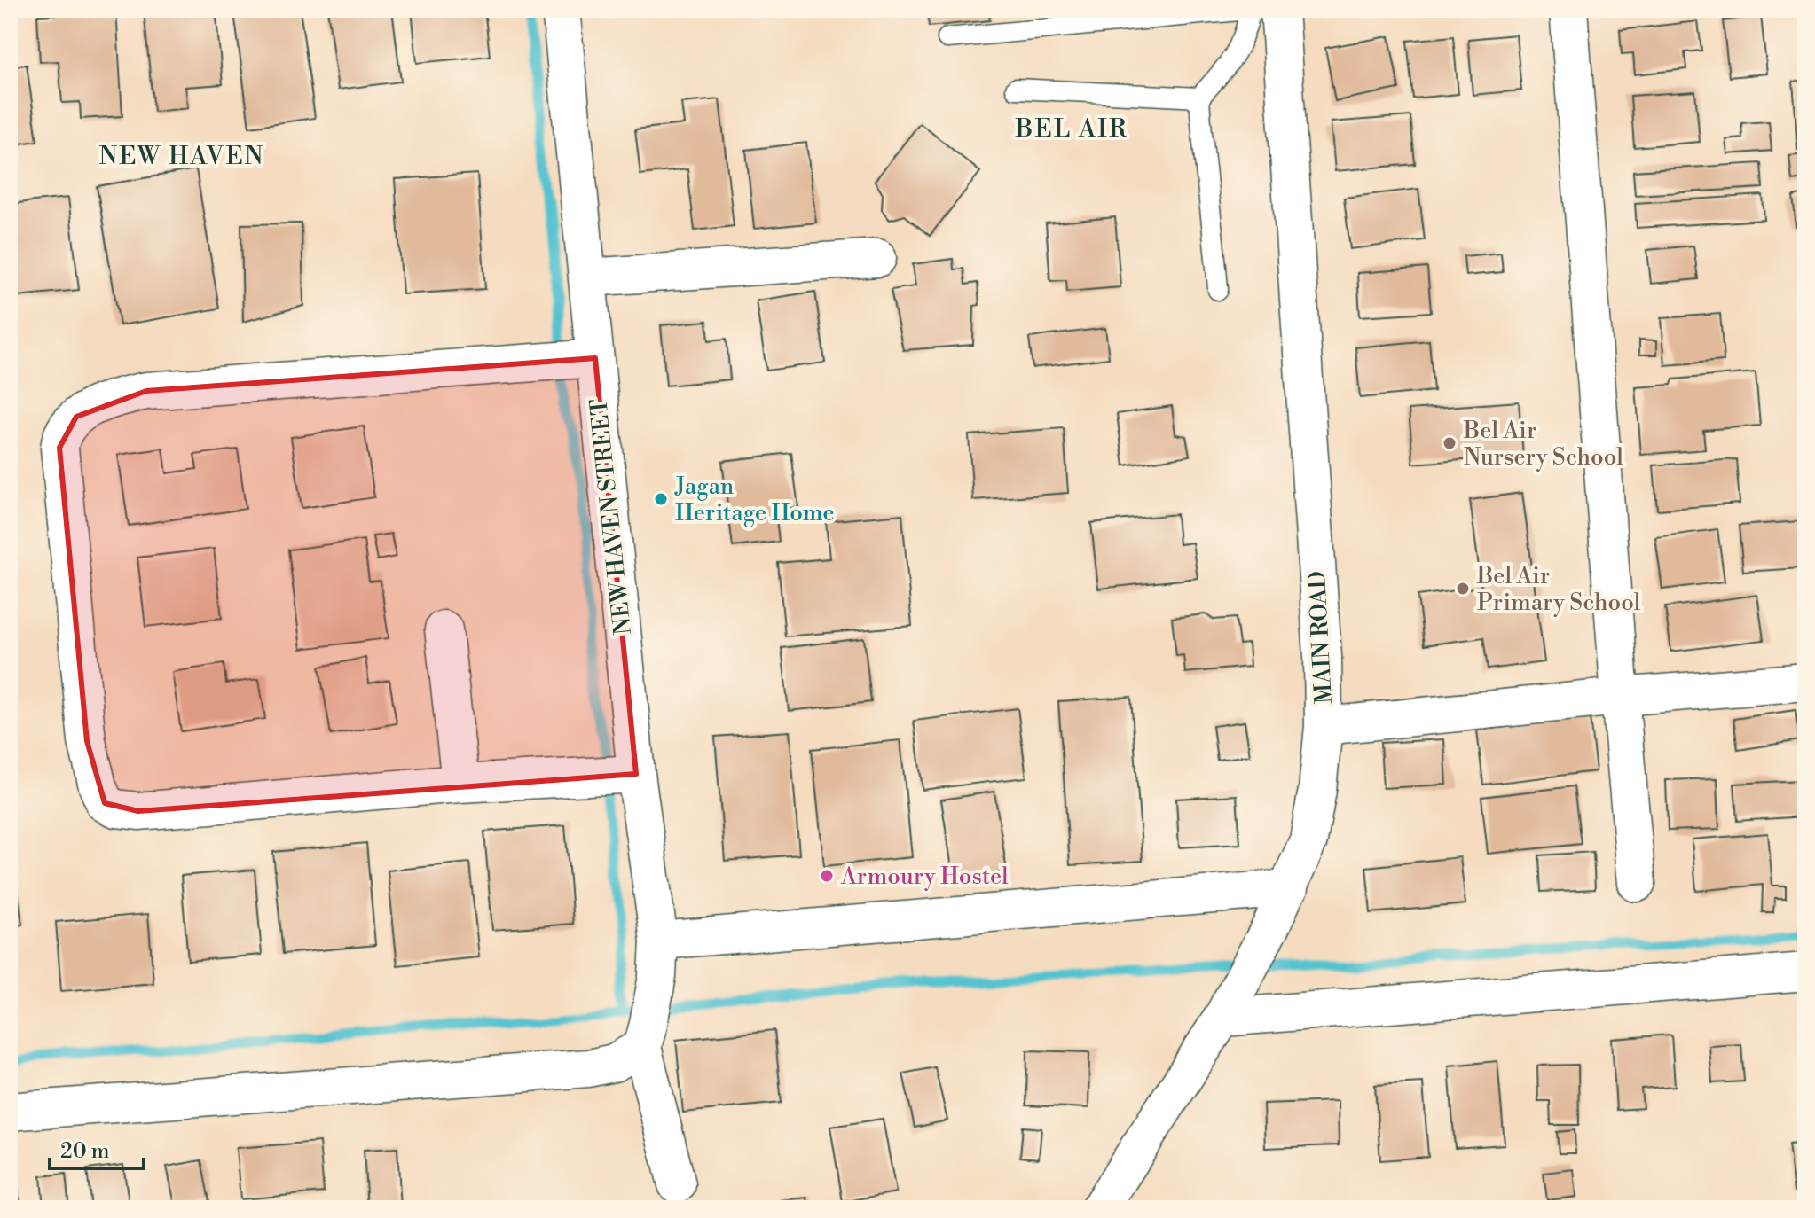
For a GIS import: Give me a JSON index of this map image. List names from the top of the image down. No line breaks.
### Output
{"streets":{"street":["NEW HAVEN STREET","MAIN ROAD"]},"districts":["BEL AIR","NEW HAVEN"],"places":["Bel Air Nursery School","Jagan Heritage Home","Bel Air Primary School","Armoury Hostel"],"scale_bar":"20 m"}
